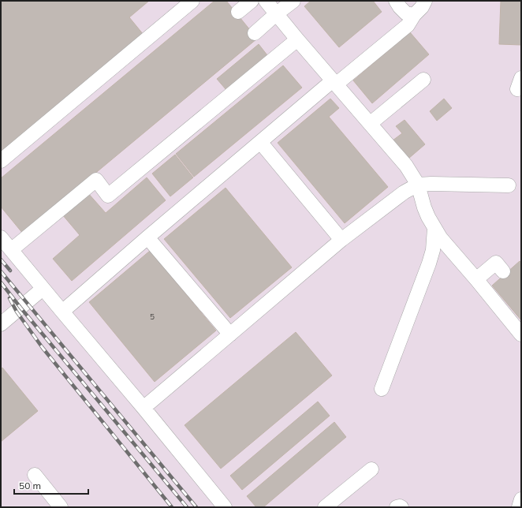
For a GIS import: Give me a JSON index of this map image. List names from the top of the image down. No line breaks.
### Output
{"house_numbers":["5"],"scale_bar":"50 m"}
